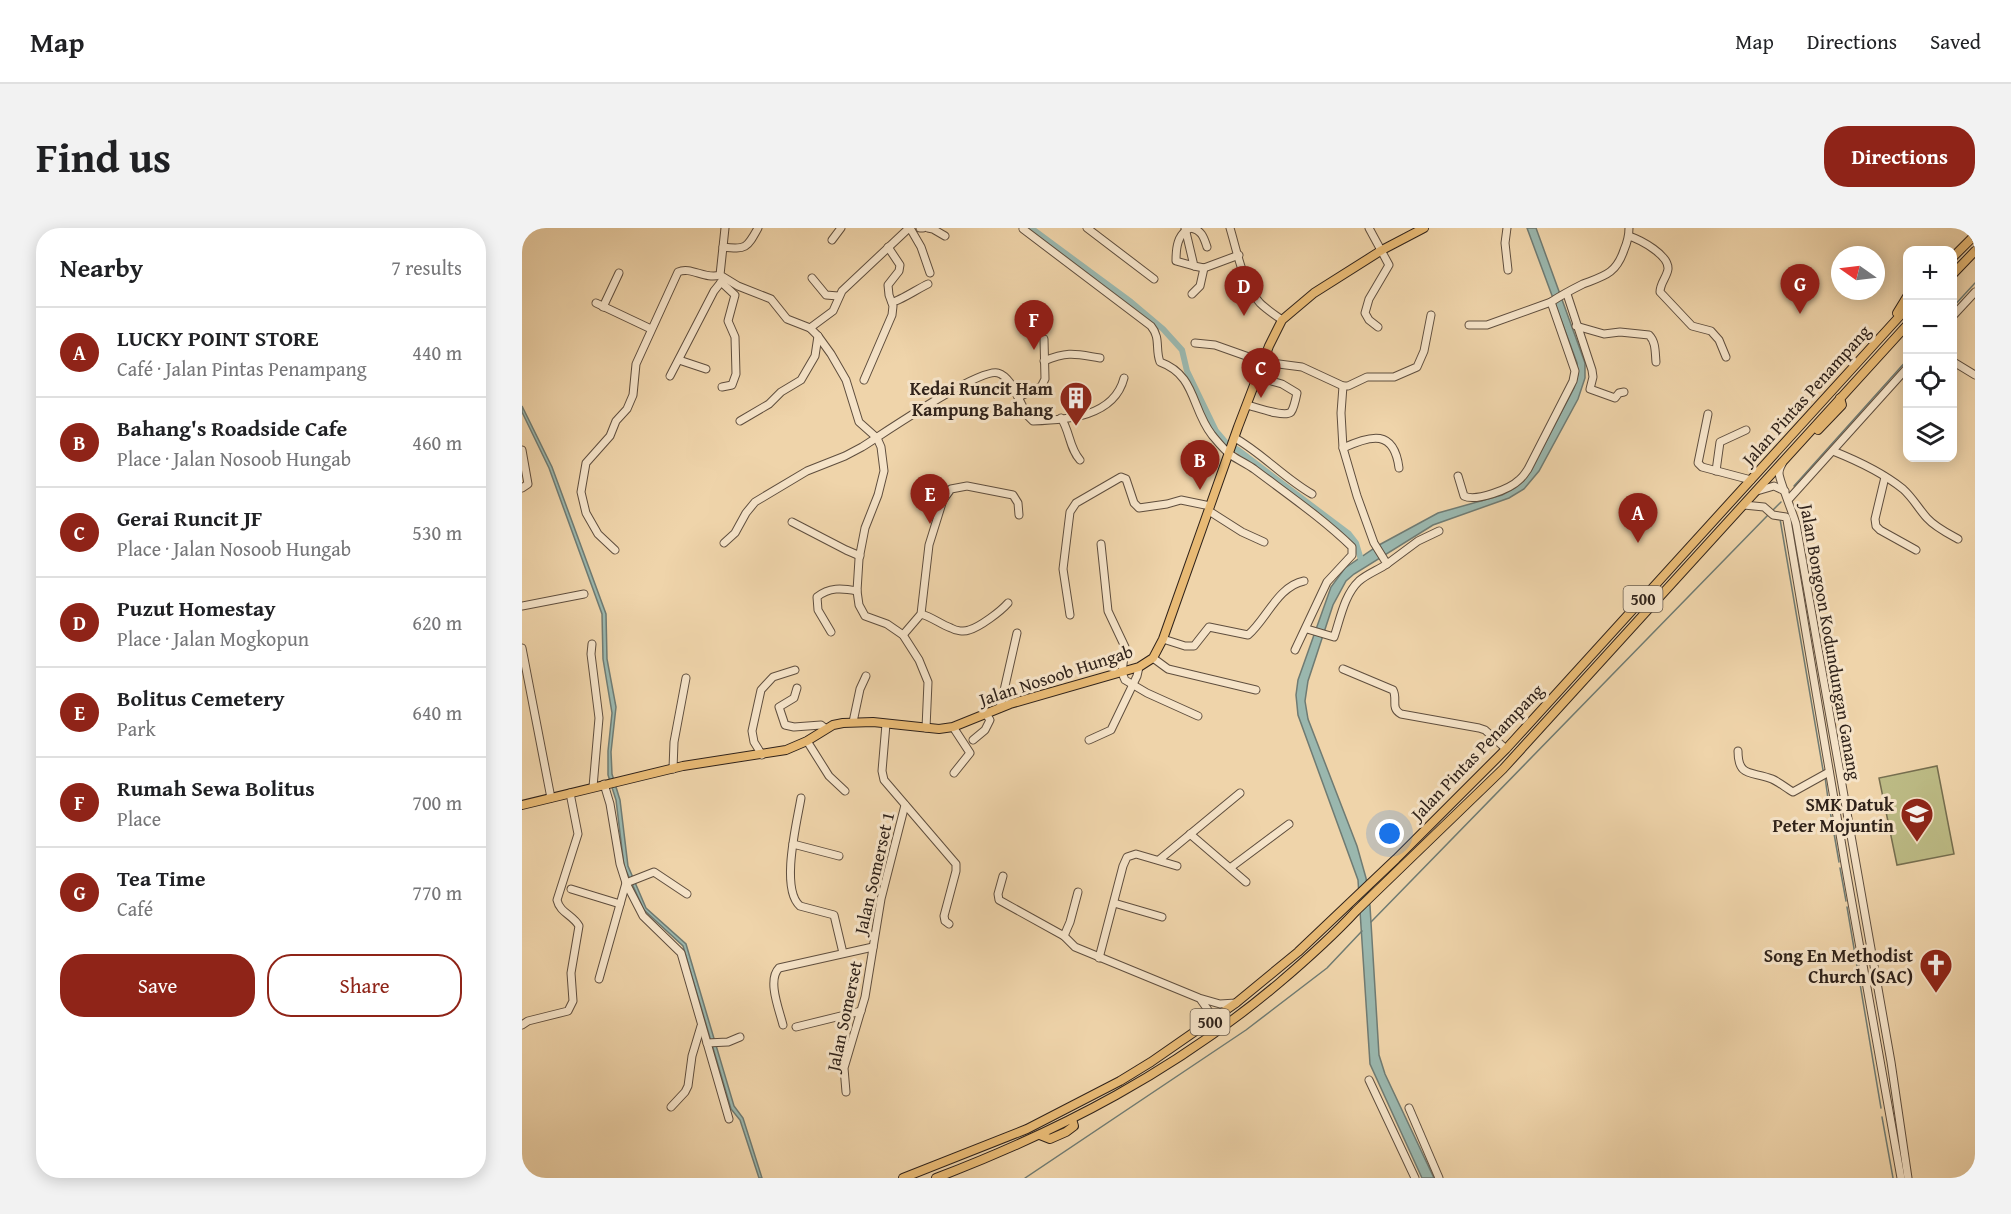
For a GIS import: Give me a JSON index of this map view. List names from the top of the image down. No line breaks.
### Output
{"streets":{"main road":["Jalan Pintas Penampang","500","Jalan Nosoob Hungab"],"street":["Jalan Bongoon Kodundungan Ganang","Jalan Somerset 1","Jalan Somerset"]},"crossings":[["Jalan Nosoob Hungab","Jalan Somerset 1"],["Jalan Somerset 1","Jalan Somerset"]],"places":{"building":["Kedai Runcit Ham Kampung Bahang"],"school or university":["SMK Datuk Peter Mojuntin"],"church":["Song En Methodist Church (SAC)"]},"north":"left","page":{"header":"Map","nav":["Map","Directions","Saved"],"title":"Find us","buttons":["Directions",["Save","Share"]],"heading":["Nearby","7 results"],"map_buttons":["+","−"],"pins":["G","D","F","C","B","E","A"],"list":[{"mark":"A","name":"LUCKY POINT STORE","note":"Café · Jalan Pintas Penampang","value":"440 m"},{"mark":"B","name":"Bahang's Roadside Cafe","note":"Place · Jalan Nosoob Hungab","value":"460 m"},{"mark":"C","name":"Gerai Runcit JF","note":"Place · Jalan Nosoob Hungab","value":"530 m"},{"mark":"D","name":"Puzut Homestay","note":"Place · Jalan Mogkopun","value":"620 m"},{"mark":"E","name":"Bolitus Cemetery","note":"Park","value":"640 m"},{"mark":"F","name":"Rumah Sewa Bolitus","note":"Place","value":"700 m"},{"mark":"G","name":"Tea Time","note":"Café","value":"770 m"}]}}
